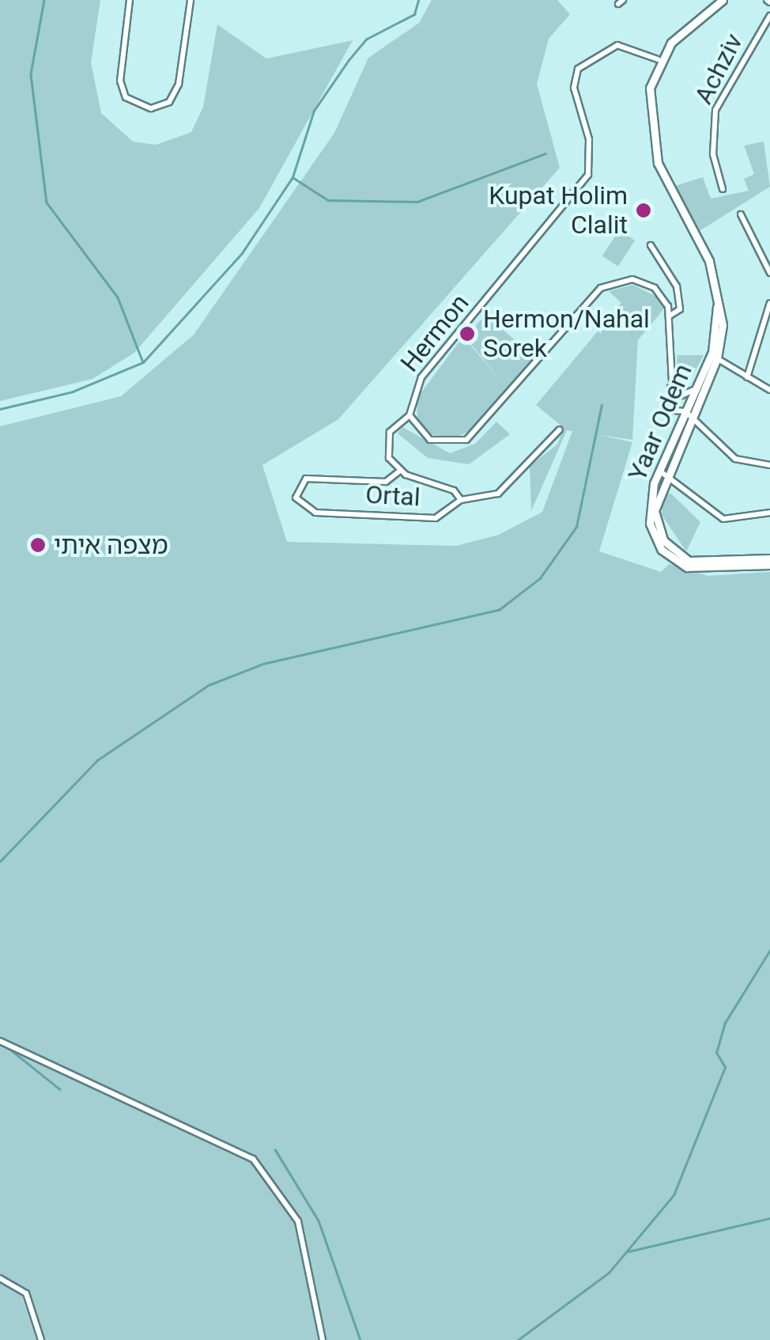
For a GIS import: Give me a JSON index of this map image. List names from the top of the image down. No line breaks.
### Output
{"streets":{"street":["Achziv","Hermon","Yaar Odem","Ortal"]},"crossings":[["Hermon","Yaar Odem"]],"places":["Kupat Holim Clalit","Hermon/Nahal Sorek","מצפה איתי"]}
